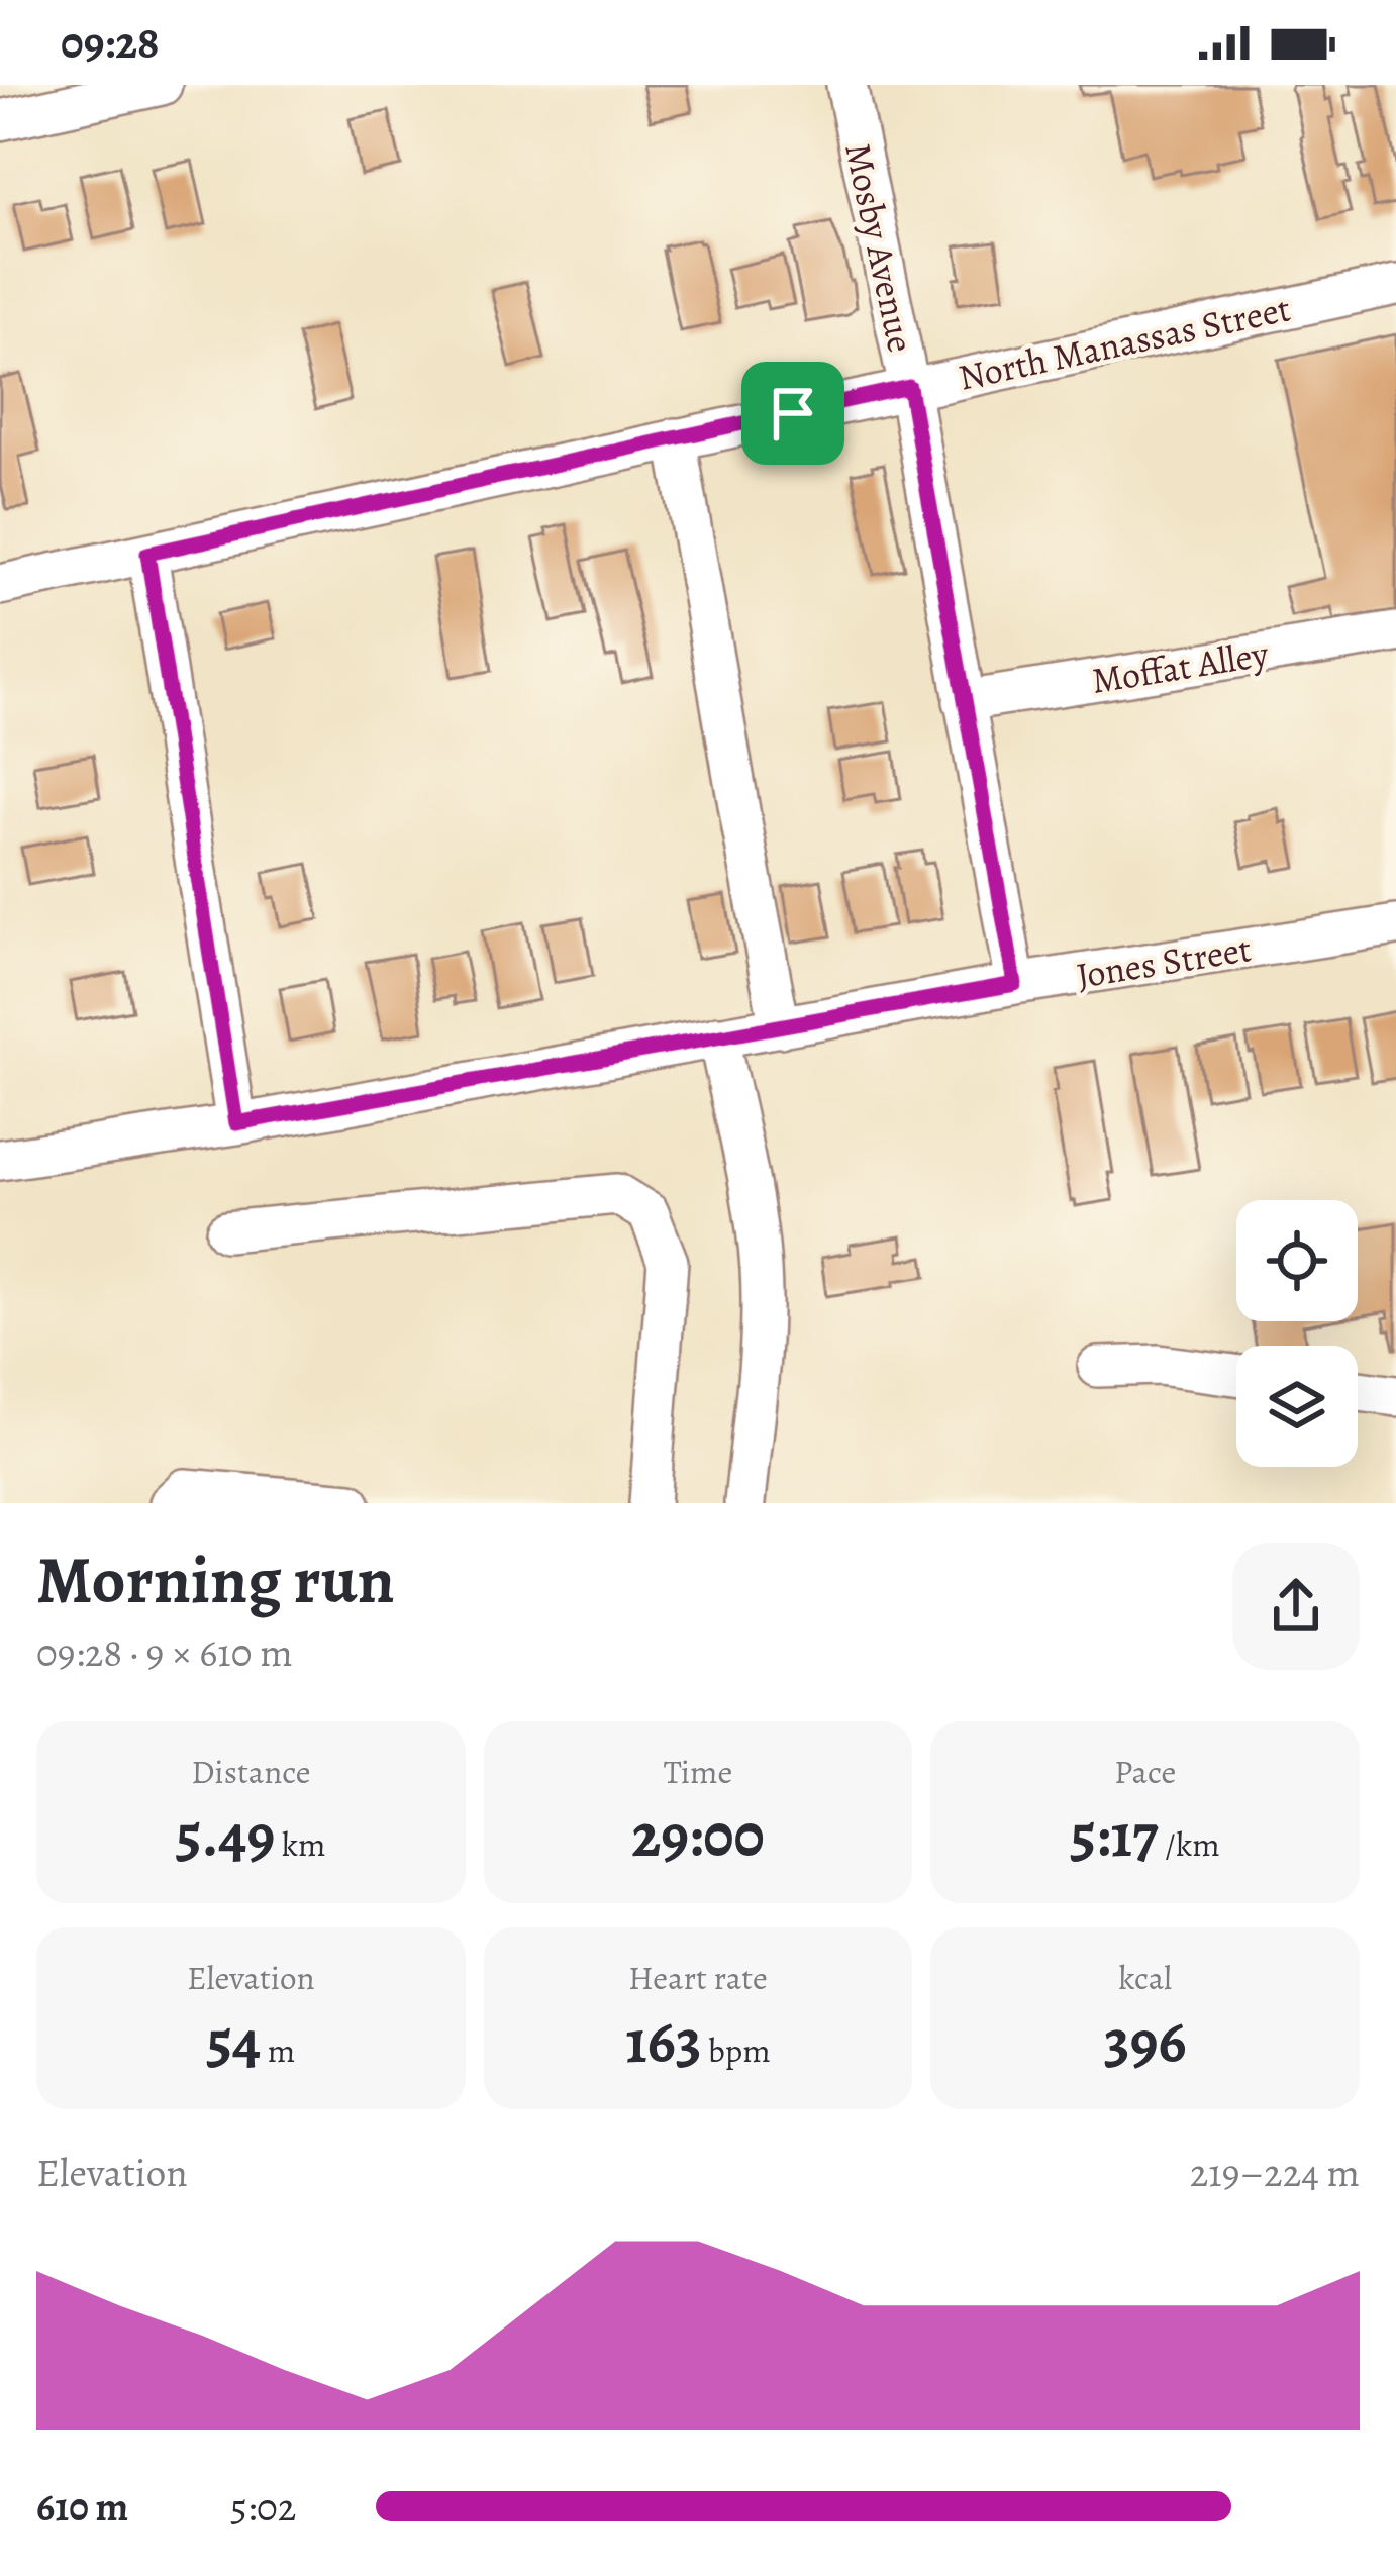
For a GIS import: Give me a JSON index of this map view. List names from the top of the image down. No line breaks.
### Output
{"streets":{"street":["Mosby Avenue","North Manassas Street","Moffat Alley","Jones Street"]},"crossings":[["Mosby Avenue","North Manassas Street"],["Mosby Avenue","Moffat Alley"],["Mosby Avenue","Jones Street"]],"page":{"status":"09:28","heading":["Morning run","09:28 · 9 × 610 m"],"stats":[["Distance","5.49 km"],["Time","29:00"],["Pace","5:17 /km"],["Elevation","54 m"],["Heart rate","163 bpm"],["kcal","396"]],"chart":["Elevation","219–224 m"],"list":[{"name":"610 m","note":"5:02"}]}}
